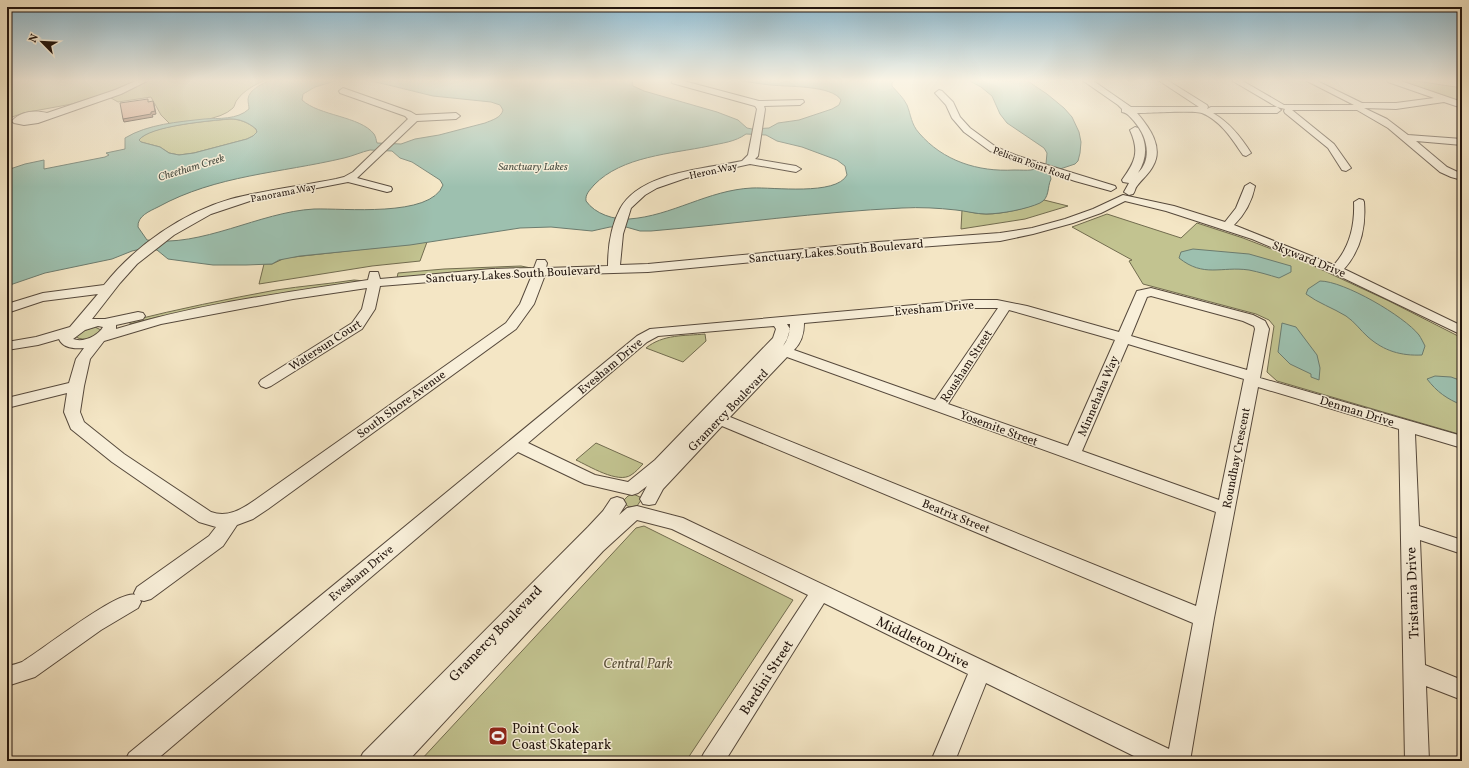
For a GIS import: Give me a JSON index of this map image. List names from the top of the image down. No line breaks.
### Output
{"streets":{"street":["Pelican Point Road","Heron Way","Panorama Way","Sanctuary Lakes South Boulevard","Skyward Drive","Evesham Drive","Watersun Court","Rousham Street","Minnehaha Way","South Shore Avenue","Gramercy Boulevard","Denman Drive","Yosemite Street","Roundhay Crescent","Beatrix Street","Tristania Drive","Middleton Drive","Bardini Street"]},"crossings":[["Pelican Point Road","Sanctuary Lakes South Boulevard"],["Heron Way","Sanctuary Lakes South Boulevard"],["Panorama Way","Sanctuary Lakes South Boulevard"],["Sanctuary Lakes South Boulevard","Skyward Drive"],["Sanctuary Lakes South Boulevard","Watersun Court"],["Sanctuary Lakes South Boulevard","South Shore Avenue"],["Evesham Drive","Rousham Street"],["Evesham Drive","Minnehaha Way"],["Evesham Drive","Gramercy Boulevard"],["Evesham Drive","Denman Drive"],["Evesham Drive","Roundhay Crescent"],["Rousham Street","Yosemite Street"],["Minnehaha Way","Yosemite Street"],["Minnehaha Way","Roundhay Crescent"],["Gramercy Boulevard","Yosemite Street"],["Gramercy Boulevard","Beatrix Street"],["Gramercy Boulevard","Middleton Drive"],["Denman Drive","Roundhay Crescent"],["Denman Drive","Tristania Drive"],["Yosemite Street","Roundhay Crescent"],["Roundhay Crescent","Beatrix Street"],["Middleton Drive","Bardini Street"]],"water":["Sanctuary Lakes","Cheetham Creek"],"parks":["Central Park"],"places":{"sports":["Point Cook Coast Skatepark"]},"north":"top left"}
